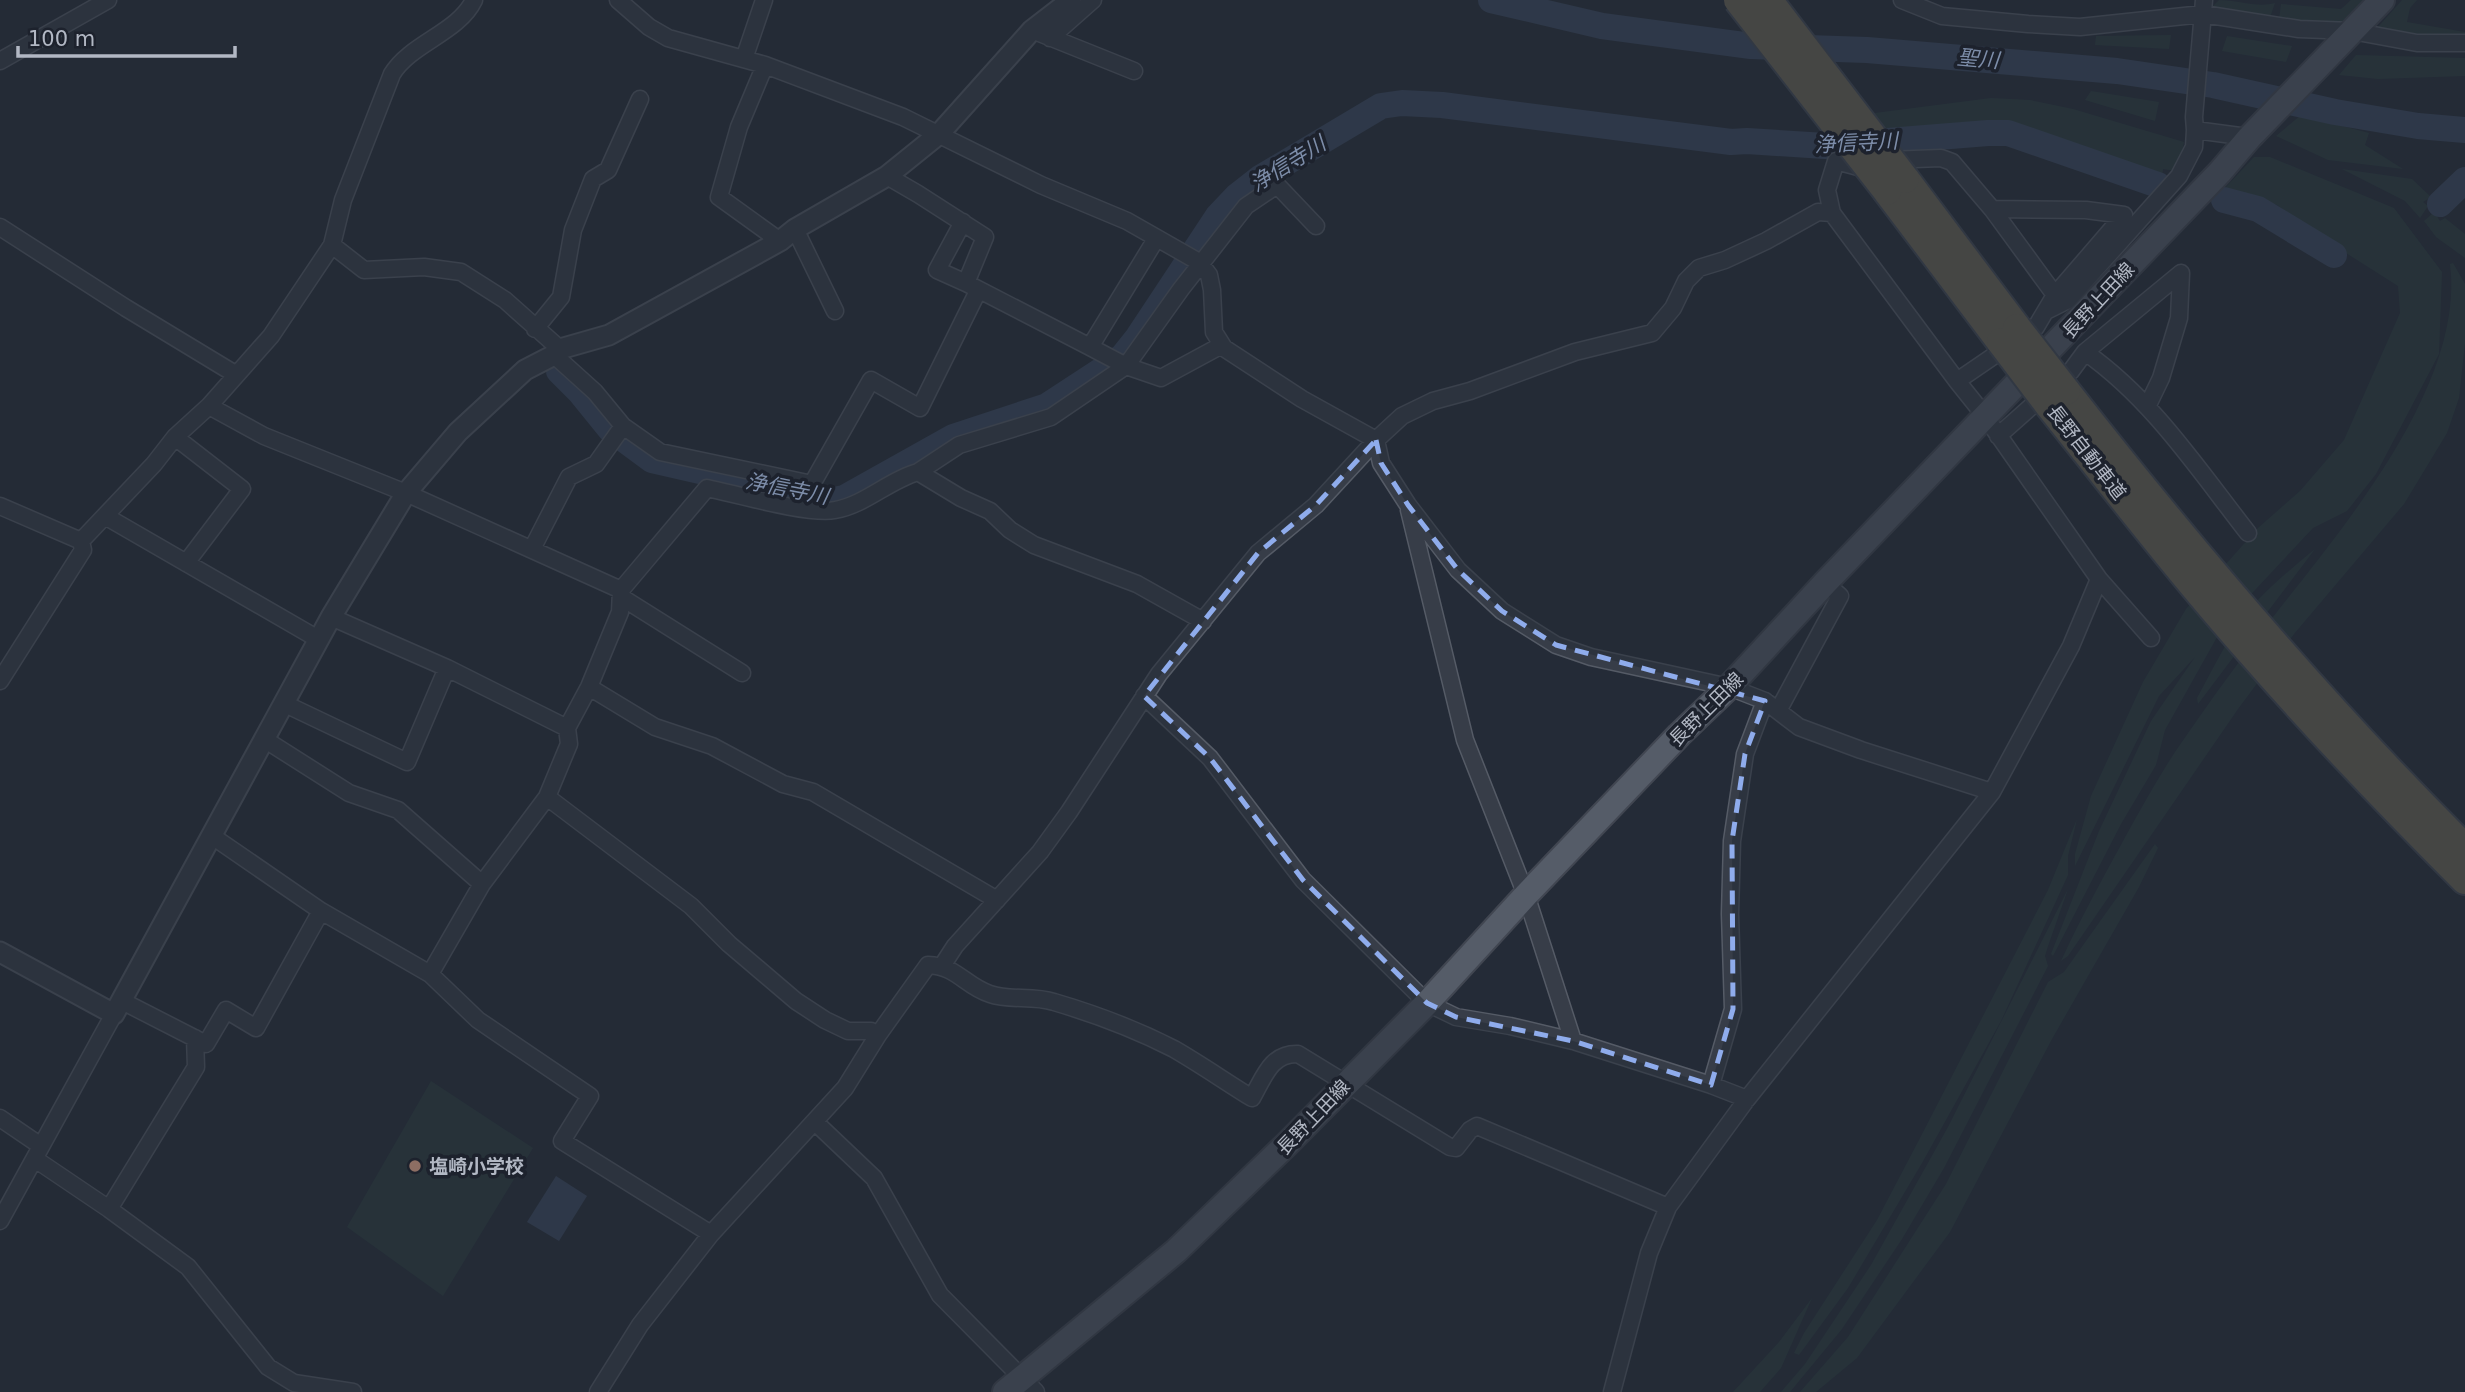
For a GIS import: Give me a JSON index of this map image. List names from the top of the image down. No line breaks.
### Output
{"streets":{"highway":["長野自動車道"],"main road":["長野上田線"]},"water":["聖川","浄信寺川"],"places":["塩崎小学校"],"scale_bar":"100 m"}
